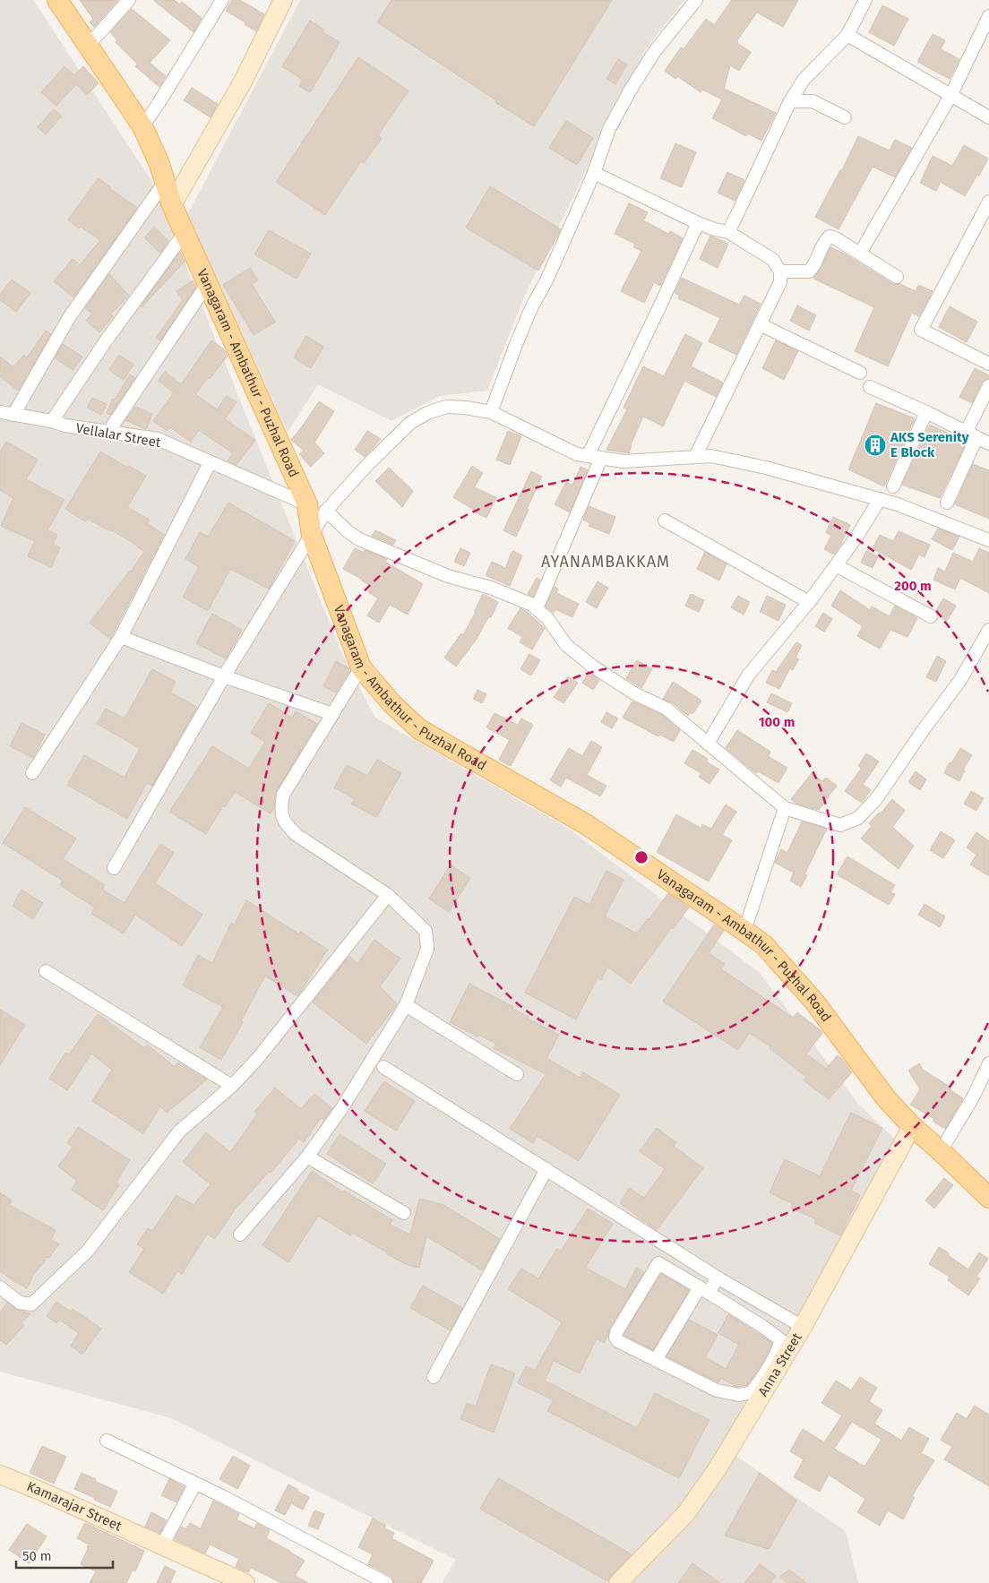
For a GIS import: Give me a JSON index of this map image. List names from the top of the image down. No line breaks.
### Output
{"streets":{"main road":["Vanagaram - Ambathur - Puzhal Road"],"street":["Vellalar Street","Anna Street","Kamarajar Street"]},"crossings":[["Vanagaram - Ambathur - Puzhal Road","Vellalar Street"],["Vanagaram - Ambathur - Puzhal Road","Anna Street"]],"districts":["AYANAMBAKKAM"],"places":{"building":["AKS Serenity E Block"]},"scale_bar":"50 m","rings":["200 m","100 m"]}
